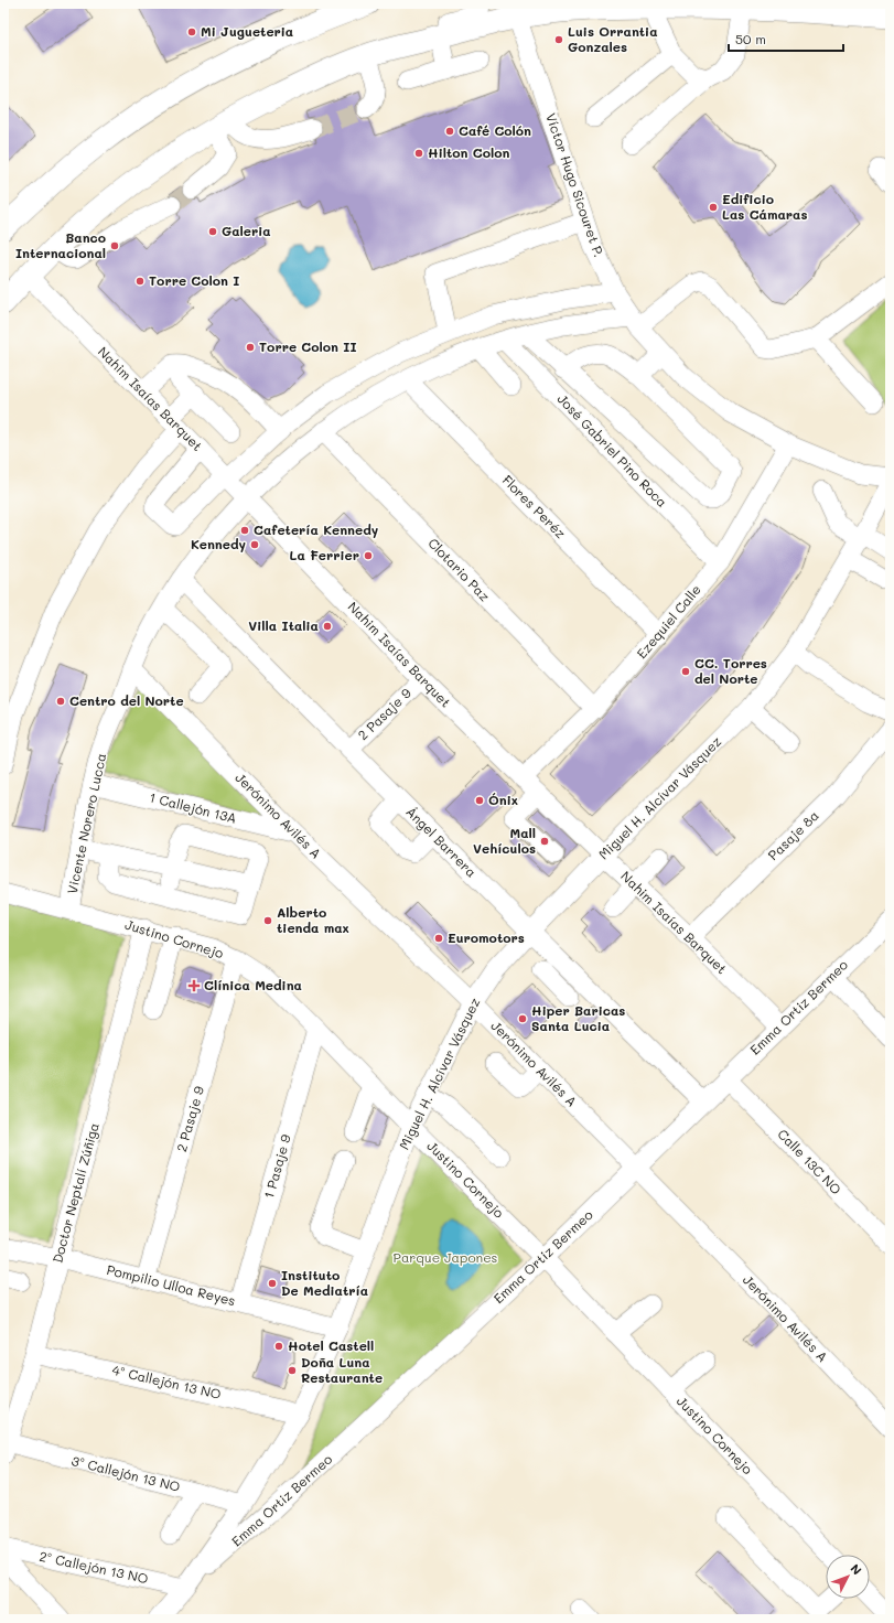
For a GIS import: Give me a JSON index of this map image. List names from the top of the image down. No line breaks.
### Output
{"streets":{"street":["Víctor Hugo Sicouret P.","Nahim Isaías Barquet","José Gabriel Pino Roca","Flores Peréz","Clotario Paz","Ezequiel Calle","2 Pasaje 9","Miguel H. Alcívar Vásquez","1 Callejón 13A","Jerónimo Avilés A","Vicente Norero Lucca","Pasaje 8a","Ángel Barrera","Justino Cornejo","Emma Ortiz Bermeo","Calle 13C NO","1 Pasaje 9","Doctor Neptalí Zúñiga","Pompilio Ulloa Reyes","4º Callejón 13 NO","3º Callejón 13 NO","2º Callejón 13 NO"]},"crossings":[["Víctor Hugo Sicouret P.","Ezequiel Calle"],["Víctor Hugo Sicouret P.","Vicente Norero Lucca"],["Nahim Isaías Barquet","Ezequiel Calle"],["Nahim Isaías Barquet","2 Pasaje 9"],["Nahim Isaías Barquet","Miguel H. Alcívar Vásquez"],["Nahim Isaías Barquet","Vicente Norero Lucca"],["Nahim Isaías Barquet","Pasaje 8a"],["Nahim Isaías Barquet","Emma Ortiz Bermeo"],["José Gabriel Pino Roca","Ezequiel Calle"],["José Gabriel Pino Roca","Vicente Norero Lucca"],["Flores Peréz","Ezequiel Calle"],["Flores Peréz","Vicente Norero Lucca"],["Clotario Paz","Ezequiel Calle"],["Clotario Paz","Vicente Norero Lucca"],["2 Pasaje 9","Ángel Barrera"],["2 Pasaje 9","Justino Cornejo"],["2 Pasaje 9","Pompilio Ulloa Reyes"],["Miguel H. Alcívar Vásquez","Jerónimo Avilés A"],["Miguel H. Alcívar Vásquez","Ángel Barrera"],["Miguel H. Alcívar Vásquez","Justino Cornejo"],["Miguel H. Alcívar Vásquez","Emma Ortiz Bermeo"],["Miguel H. Alcívar Vásquez","Pompilio Ulloa Reyes"],["Miguel H. Alcívar Vásquez","4º Callejón 13 NO"],["Miguel H. Alcívar Vásquez","3º Callejón 13 NO"],["Miguel H. Alcívar Vásquez","2º Callejón 13 NO"],["1 Callejón 13A","Jerónimo Avilés A"],["1 Callejón 13A","Vicente Norero Lucca"],["Jerónimo Avilés A","Vicente Norero Lucca"],["Jerónimo Avilés A","Emma Ortiz Bermeo"],["Vicente Norero Lucca","Ángel Barrera"],["Vicente Norero Lucca","Justino Cornejo"],["Ángel Barrera","Emma Ortiz Bermeo"],["Justino Cornejo","Emma Ortiz Bermeo"],["Justino Cornejo","1 Pasaje 9"],["Justino Cornejo","Doctor Neptalí Zúñiga"],["Emma Ortiz Bermeo","Calle 13C NO"],["Emma Ortiz Bermeo","2º Callejón 13 NO"],["1 Pasaje 9","Pompilio Ulloa Reyes"],["Doctor Neptalí Zúñiga","Pompilio Ulloa Reyes"],["Doctor Neptalí Zúñiga","4º Callejón 13 NO"],["Doctor Neptalí Zúñiga","3º Callejón 13 NO"]],"parks":["Parque Japones"],"places":{"other":["Mi Jugueteria","Luis Orrantia Gonzales","Café Colón","Hilton Colon","Edificio Las Cámaras","Galeria","Banco Internacional","Torre Colon I","Torre Colon II","Cafetería Kennedy","Kennedy","La Ferrier","Villa Italia","CC. Torres del Norte","Centro del Norte","Ónix","Mall Vehículos","Alberto tienda max","Euromotors","Hiper Baricas Santa Lucia","Instituto De Mediatría","Hotel Castell","Doña Luna Restaurante"],"health":["Clínica Medina"]},"scale_bar":"50 m","north":"top right"}
